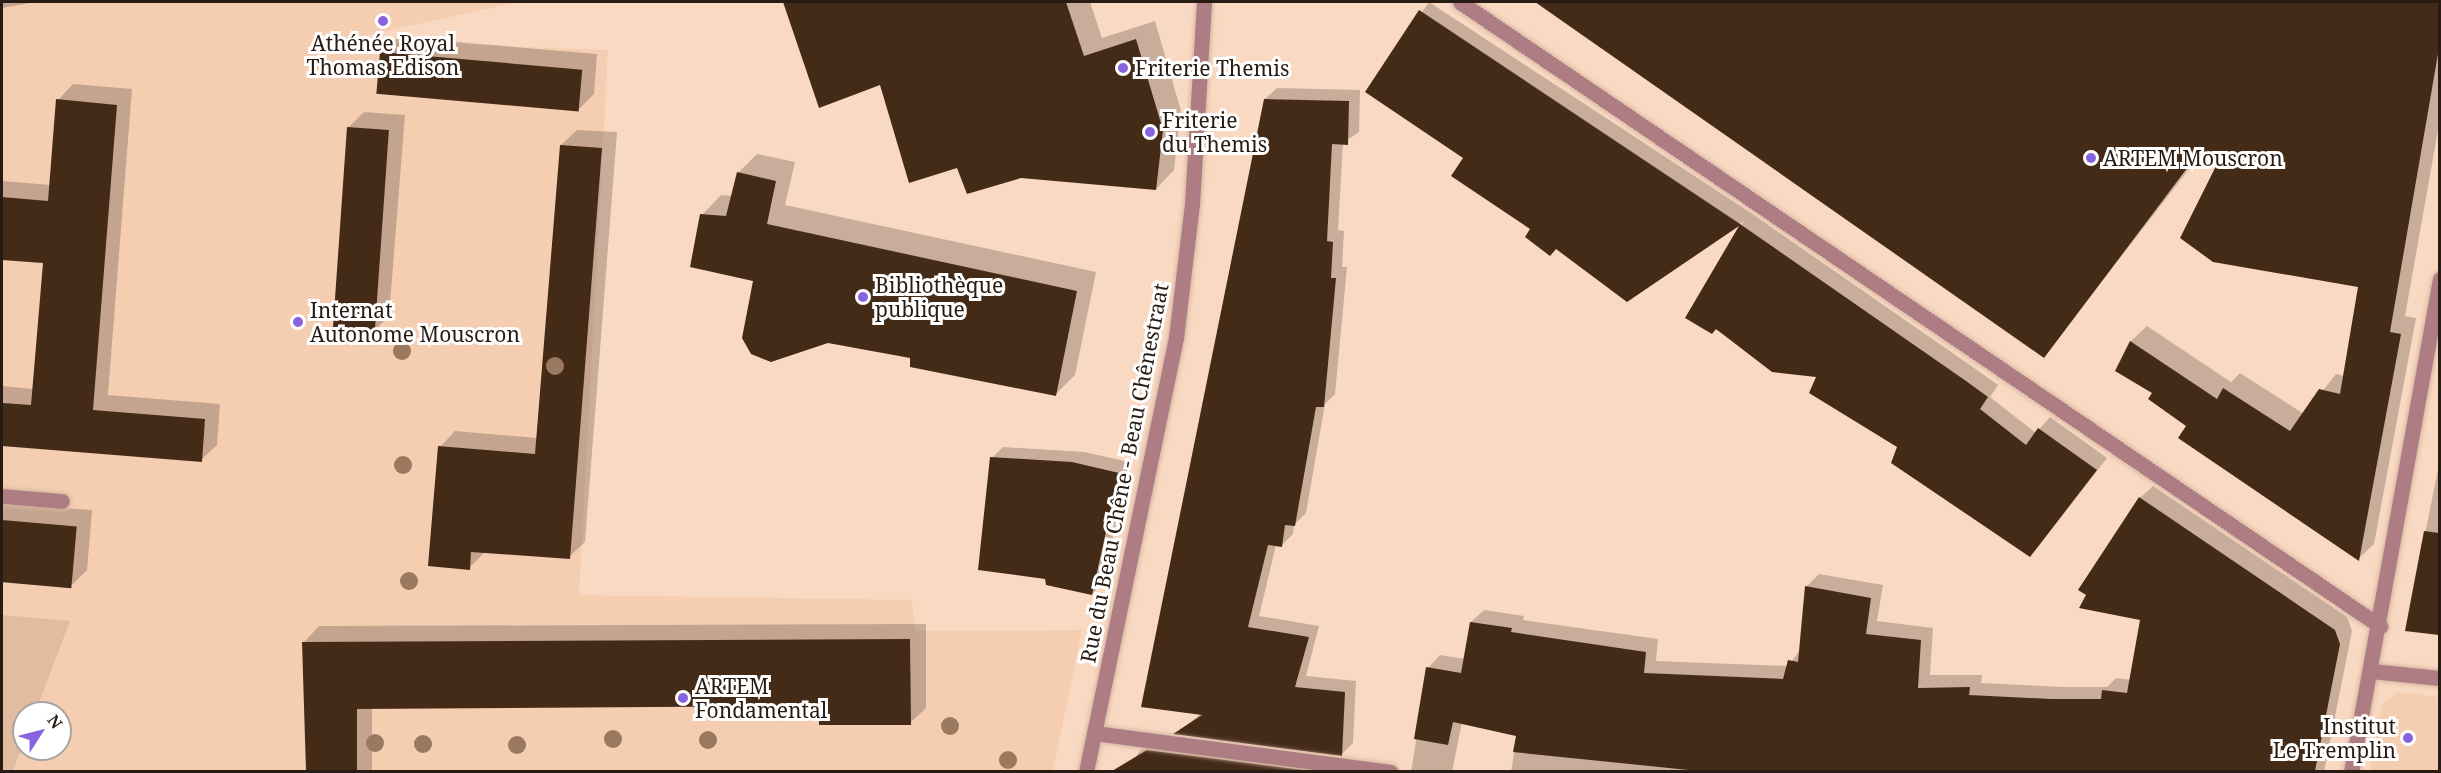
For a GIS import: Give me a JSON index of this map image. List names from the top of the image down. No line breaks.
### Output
{"streets":{"street":["Rue du Beau Chêne - Beau Chênestraat"]},"places":["Athénée Royal Thomas Edison","Friterie Themis","Friterie du Themis","ARTEM Mouscron","Bibliothèque publique","Internat Autonome Mouscron","ARTEM Fondamental","Institut Le Tremplin"],"north":"top right"}
